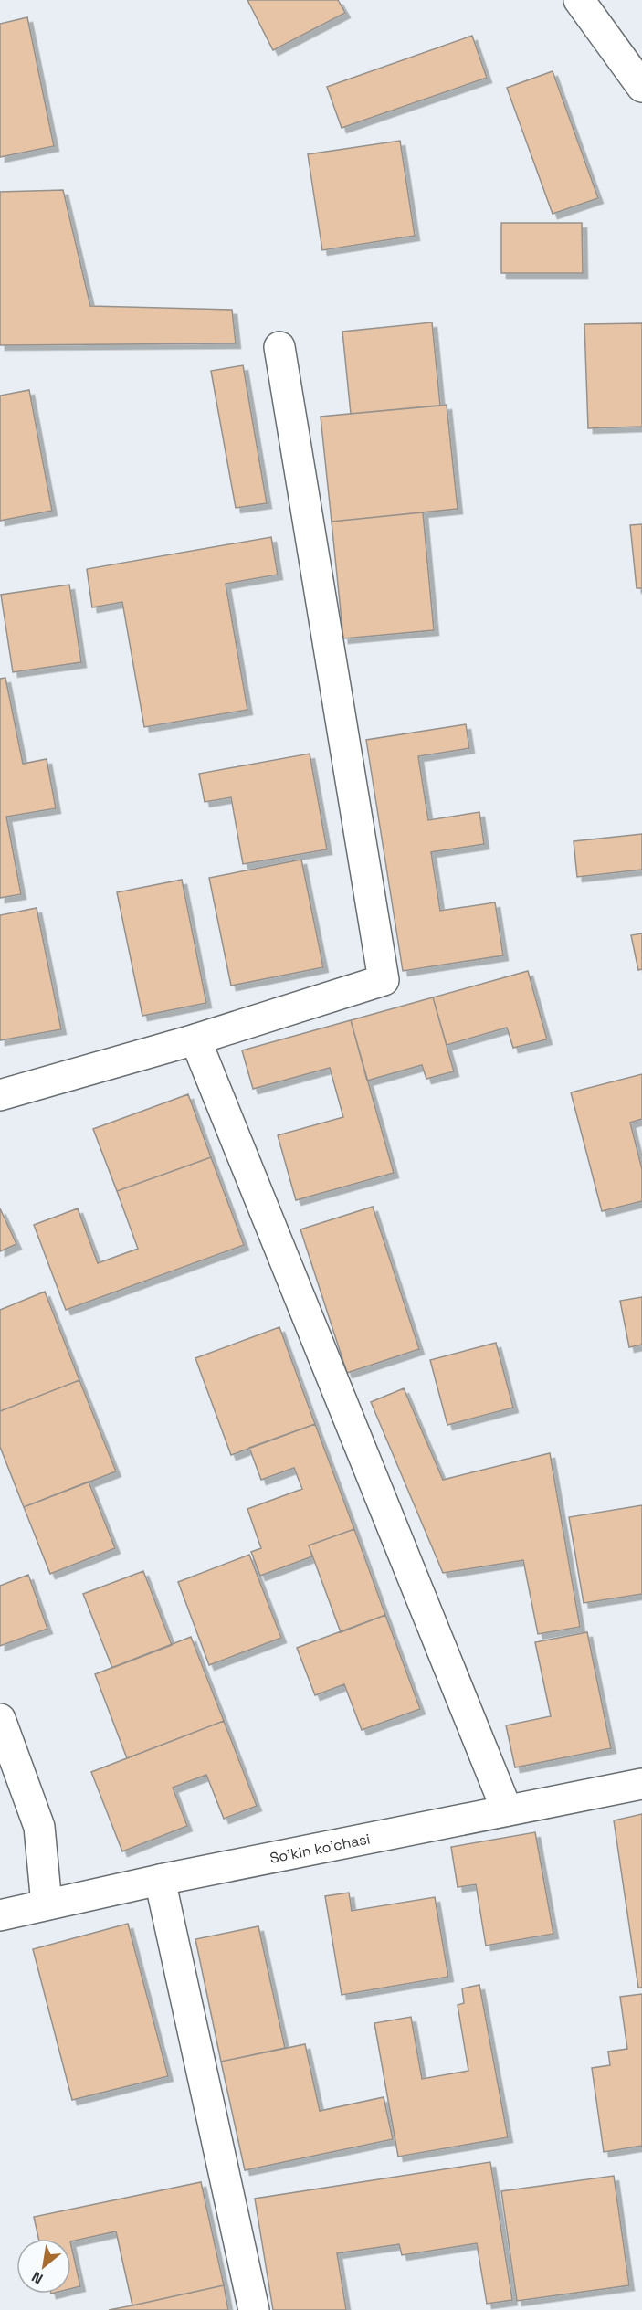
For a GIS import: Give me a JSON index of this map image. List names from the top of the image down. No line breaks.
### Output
{"streets":{"street":["So'kin ko'chasi"]},"north":"bottom left"}
